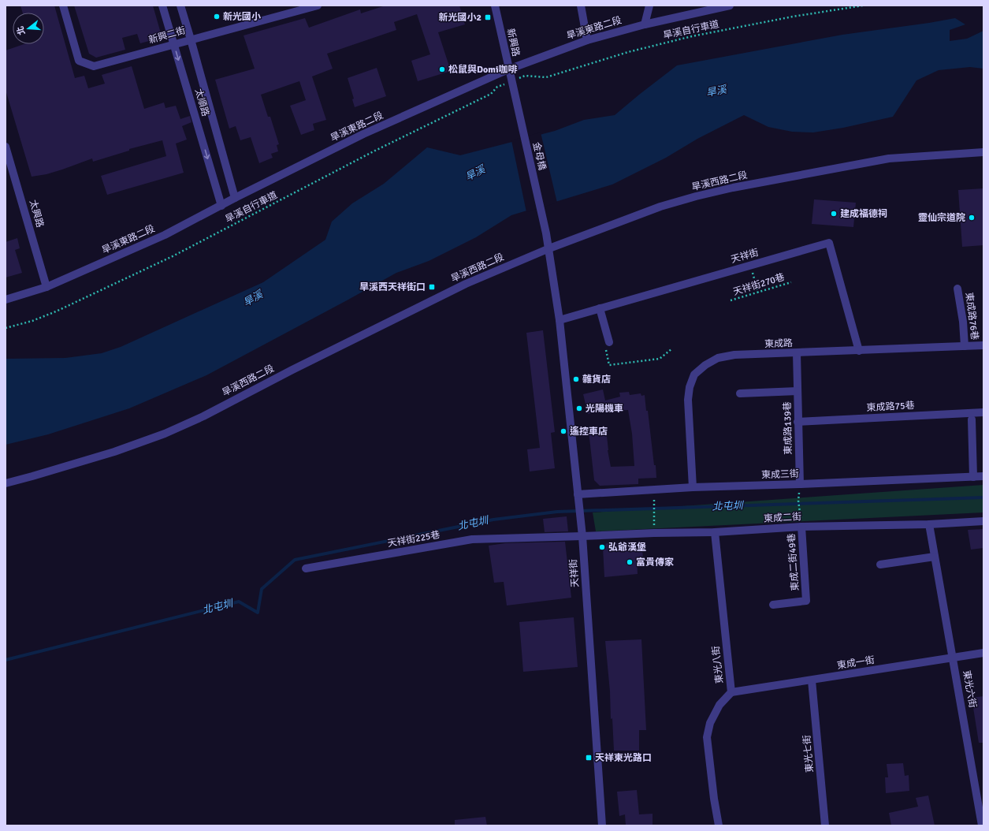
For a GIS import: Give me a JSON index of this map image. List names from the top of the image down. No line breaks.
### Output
{"streets":{"street":["旱溪東路二段","新興二街","新興路","太順路","金母橋","旱溪西路二段","太興路","天祥街","東成路76巷","東成路","東成路75巷","東成路139巷","東成三街","東成二街","天祥街225巷","東成二街49巷","東成一街","東光八街","東光六街","東光七街"],"path":["旱溪自行車道","天祥街270巷"]},"crossings":[["旱溪東路二段","新興路"],["旱溪東路二段","太順路"],["旱溪東路二段","太興路"],["新興二街","太順路"],["新興路","金母橋"],["金母橋","天祥街"],["旱溪西路二段","天祥街"],["天祥街","東成路"],["天祥街","東成三街"],["天祥街","東成二街"],["天祥街","天祥街225巷"],["東成路76巷","東成路"],["東成路","東成路139巷"],["東成路","東成三街"],["東成路75巷","東成路139巷"],["東成路139巷","東成三街"],["東成二街","天祥街225巷"],["東成二街","東成二街49巷"],["東成二街","東光八街"],["東成二街","東光六街"],["東成一街","東光八街"],["東成一街","東光六街"],["東成一街","東光七街"]],"water":["旱溪","北屯圳"],"places":{"other":["新光國小","松鼠與Domi咖啡","建成福德祠","靈仙宗道院","雜貨店","光陽機車","遙控車店","弘爺漢堡","富貴傳家"],"transit":["新光國小2","旱溪西天祥街口","天祥東光路口"]},"north":"left"}
